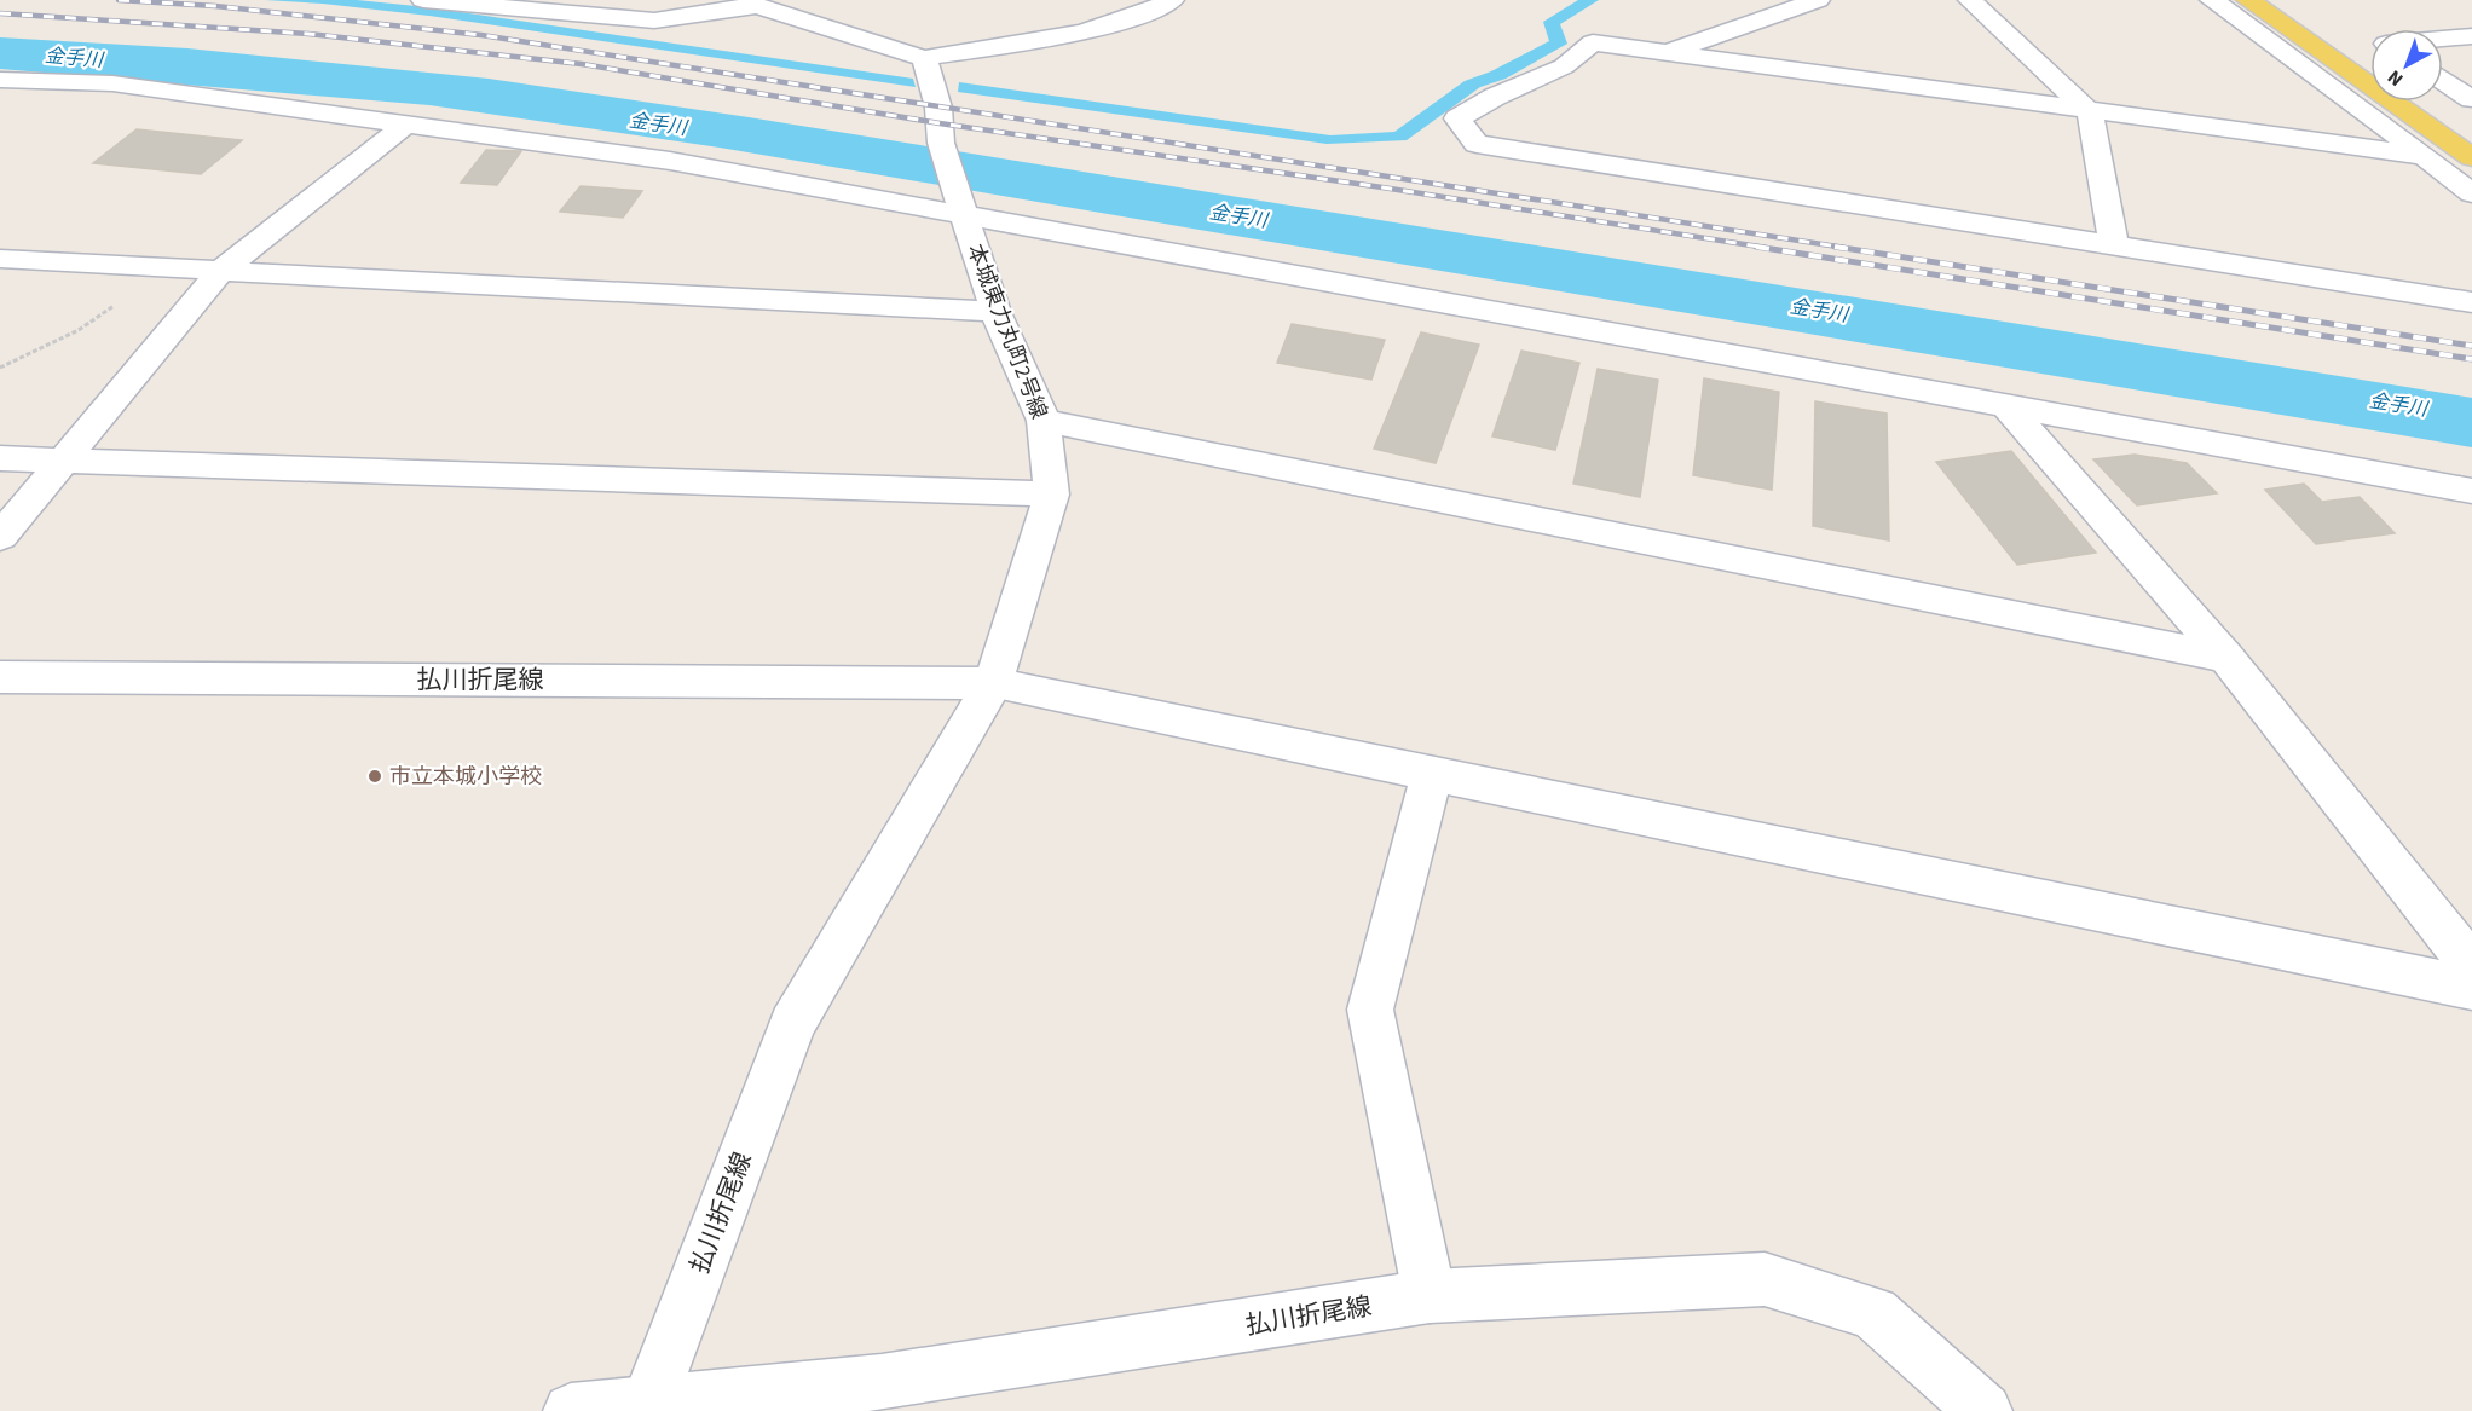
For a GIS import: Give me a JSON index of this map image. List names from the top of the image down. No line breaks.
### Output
{"streets":{"street":["本城東力丸町2号線","払川折尾線"]},"crossings":[["本城東力丸町2号線","払川折尾線"]],"water":["金手川"],"places":["市立本城小学校"],"north":"bottom left"}
